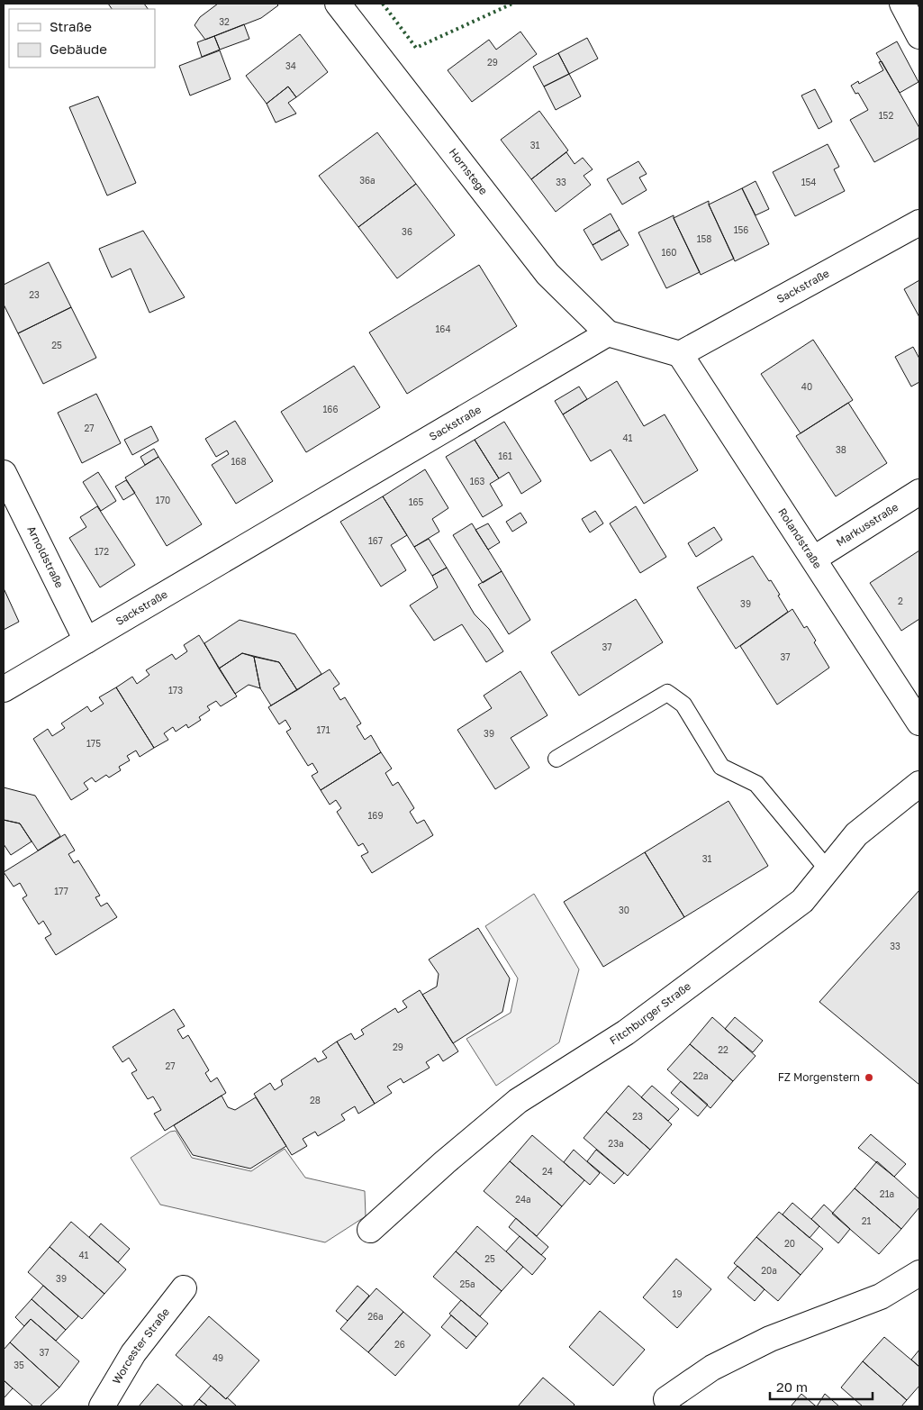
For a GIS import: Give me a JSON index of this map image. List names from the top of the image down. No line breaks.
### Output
{"streets":{"street":["Hornstege","Sackstraße","Markusstraße","Rolandstraße","Arnoldstraße","Fitchburger Straße","Worcester Straße"]},"crossings":[["Hornstege","Sackstraße"],["Sackstraße","Rolandstraße"],["Sackstraße","Arnoldstraße"],["Markusstraße","Rolandstraße"]],"places":["FZ Morgenstern"],"house_numbers":["32","29","34","152","31","36a","33","154","156","36","158","160","23","164","25","40","166","27","41","38","161","168","163","170","165","167","172","2","39","37","37","173","171","39","175","169","31","177","30","33","29","22","27","22a","28","23","23a","24","21a","24a","21","20","41","25","20a","39","25a","19","26a","26","37","49","35"],"legend":["Straße","Gebäude"],"scale_bar":"20 m"}
